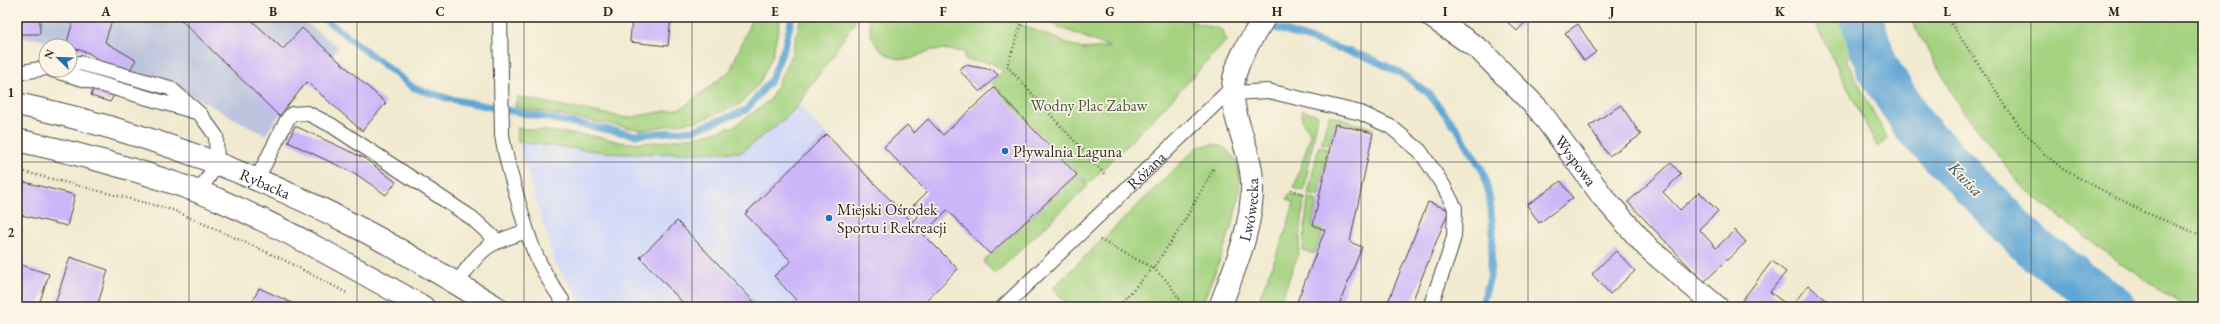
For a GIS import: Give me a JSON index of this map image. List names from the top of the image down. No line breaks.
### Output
{"streets":{"main road":["Wyspowa","Rybacka","Lwówecka"],"lane":["Różana"]},"crossings":[["Różana","Lwówecka"]],"water":["Kwisa"],"parks":["Wodny Plac Zabaw"],"places":["Pływalnia Laguna","Miejski Ośrodek Sportu i Rekreacji"],"north":"top left","grid":{"columns":["A","B","C","D","E","F","G","H","I","J","K","L","M"],"rows":["1","2"]}}
